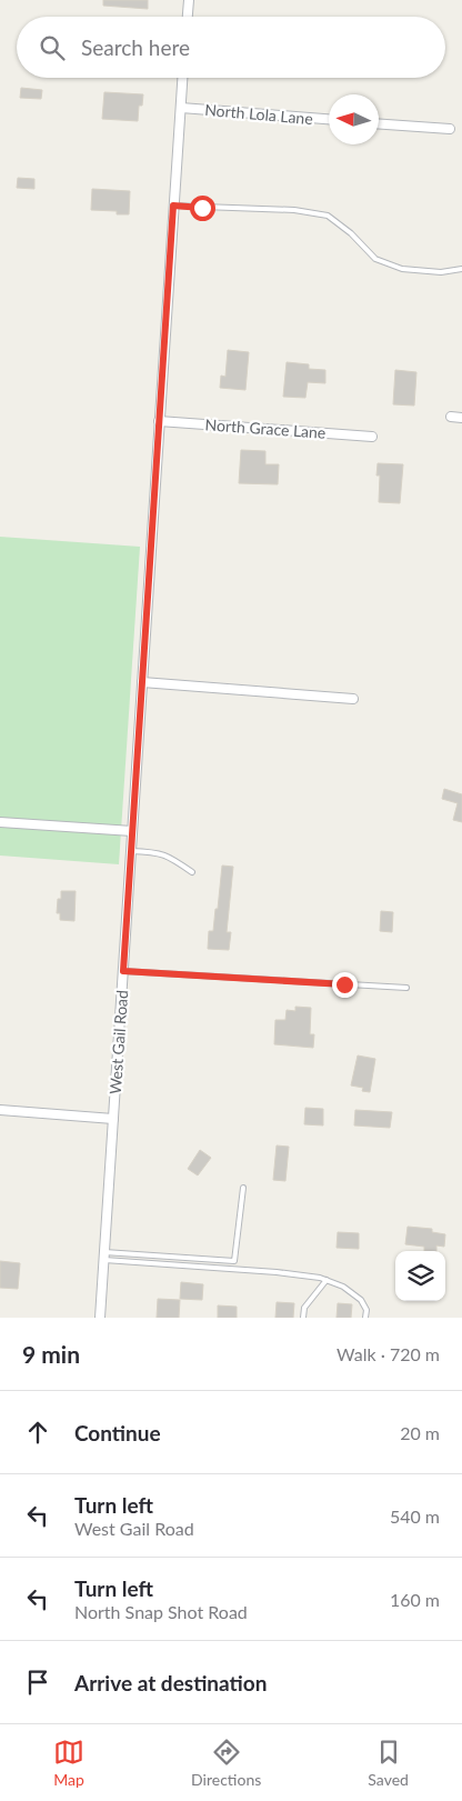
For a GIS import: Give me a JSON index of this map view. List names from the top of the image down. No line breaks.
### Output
{"streets":{"street":["North Lola Lane","North Grace Lane","West Gail Road"]},"crossings":[["North Lola Lane","West Gail Road"],["North Grace Lane","West Gail Road"]],"north":"left","page":{"search":"Search here","heading":["9 min","Walk · 720 m"],"list":[["Continue","20 m"],["Turn left","West Gail Road","540 m"],["Turn left","North Snap Shot Road","160 m"],"Arrive at destination"],"nav":["Map","Directions","Saved"]}}
